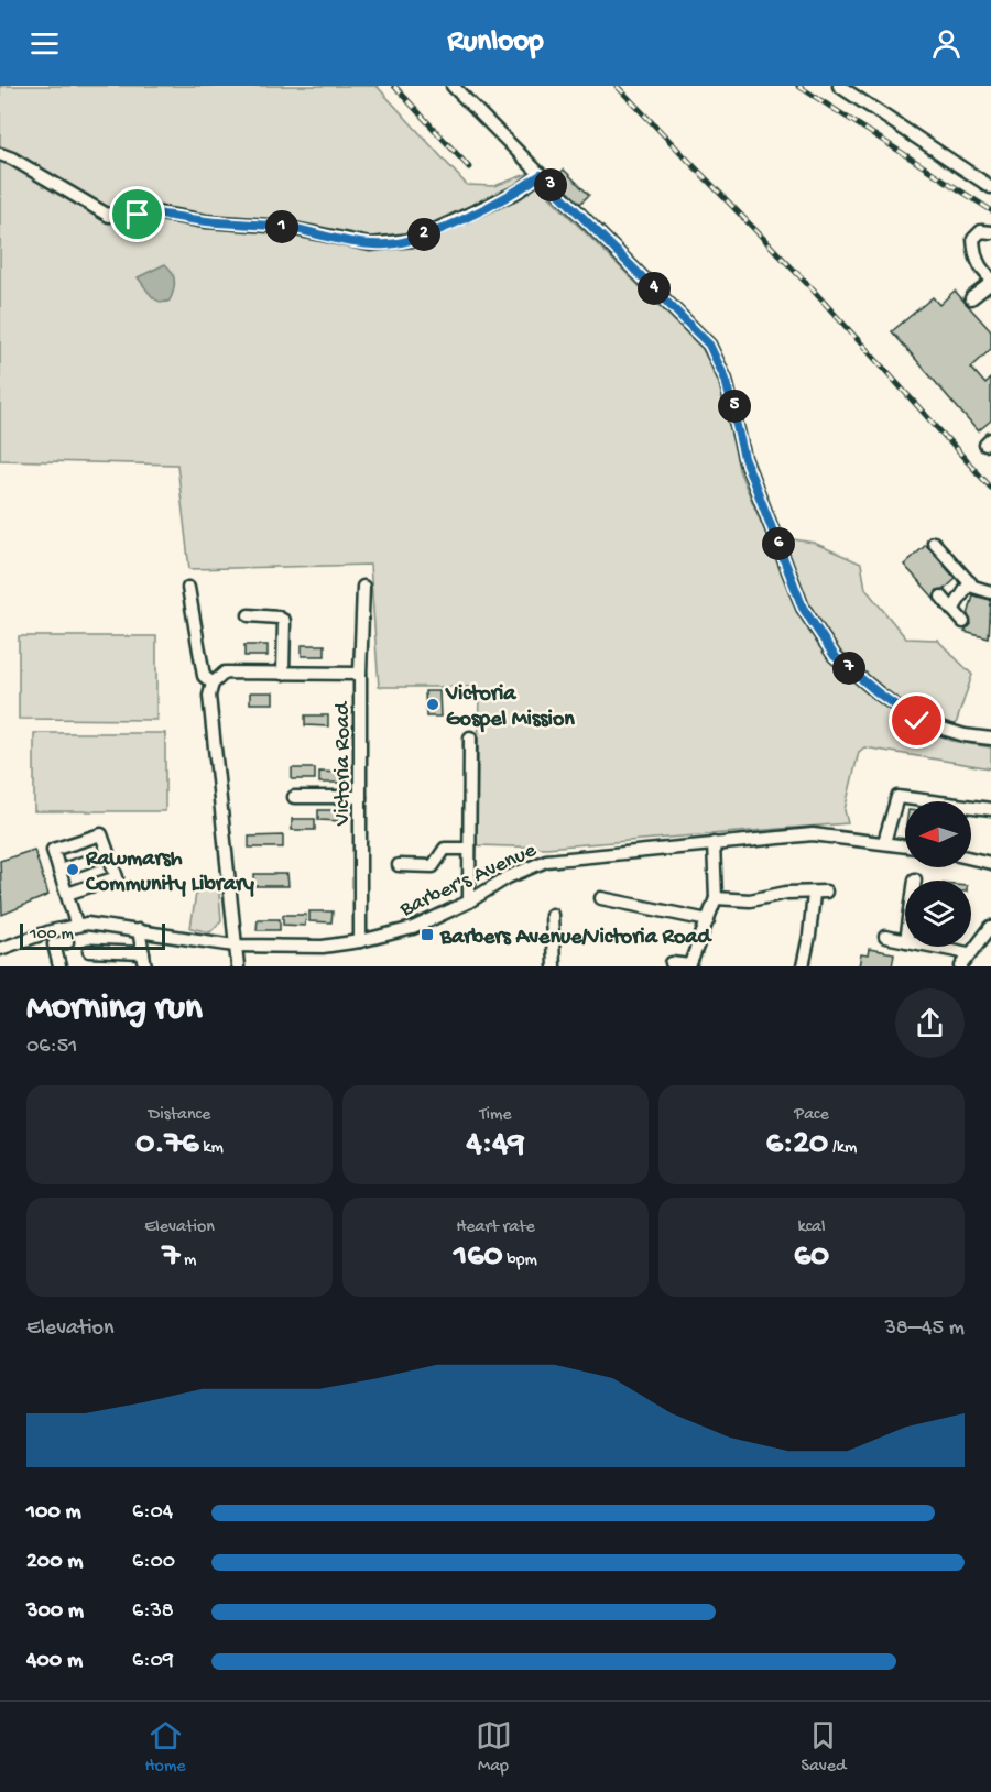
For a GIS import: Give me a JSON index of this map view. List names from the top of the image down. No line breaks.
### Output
{"streets":{"street":["Victoria Road","Barber's Avenue"]},"crossings":[["Victoria Road","Barber's Avenue"]],"places":{"other":["Victoria Gospel Mission","Rawmarsh Community Library"],"transit":["Barbers Avenue/Victoria Road"]},"scale_bar":"100 m","north":"left","page":{"header":"Runloop","pins":["3","1","2","4","5","6","7"],"scale":"100 m","heading":["Morning run","06:51"],"stats":[["Distance","0.76 km"],["Time","4:49"],["Pace","6:20 /km"],["Elevation","7 m"],["Heart rate","160 bpm"],["kcal","60"]],"chart":["Elevation","38–45 m"],"list":[{"name":"100 m","note":"6:04"},{"name":"200 m","note":"6:00"},{"name":"300 m","note":"6:38"},{"name":"400 m","note":"6:09"}],"tabs":["Home","Map","Saved"]}}
